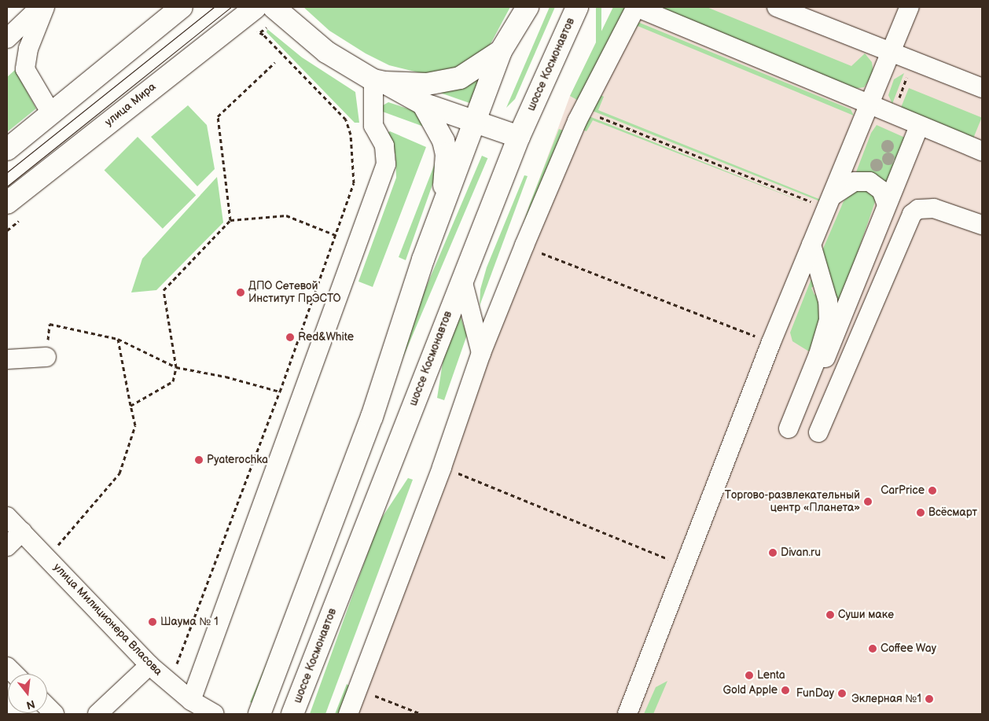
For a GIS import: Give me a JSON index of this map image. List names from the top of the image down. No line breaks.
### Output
{"streets":{"main road":["шоссе Космонавтов","улица Мира"],"street":["улица Милиционера Власова"]},"places":["ДПО Сетевой Институт ПрЭСТО","Red&White","Pyaterochka","CarPrice","Торгово-развлекательный центр «Планета»","Всёсмарт","Divan.ru","Суши маке","Шаума № 1","Coffee Way","Lenta","Gold Apple","FunDay","Эклерная №1"],"north":"bottom"}
